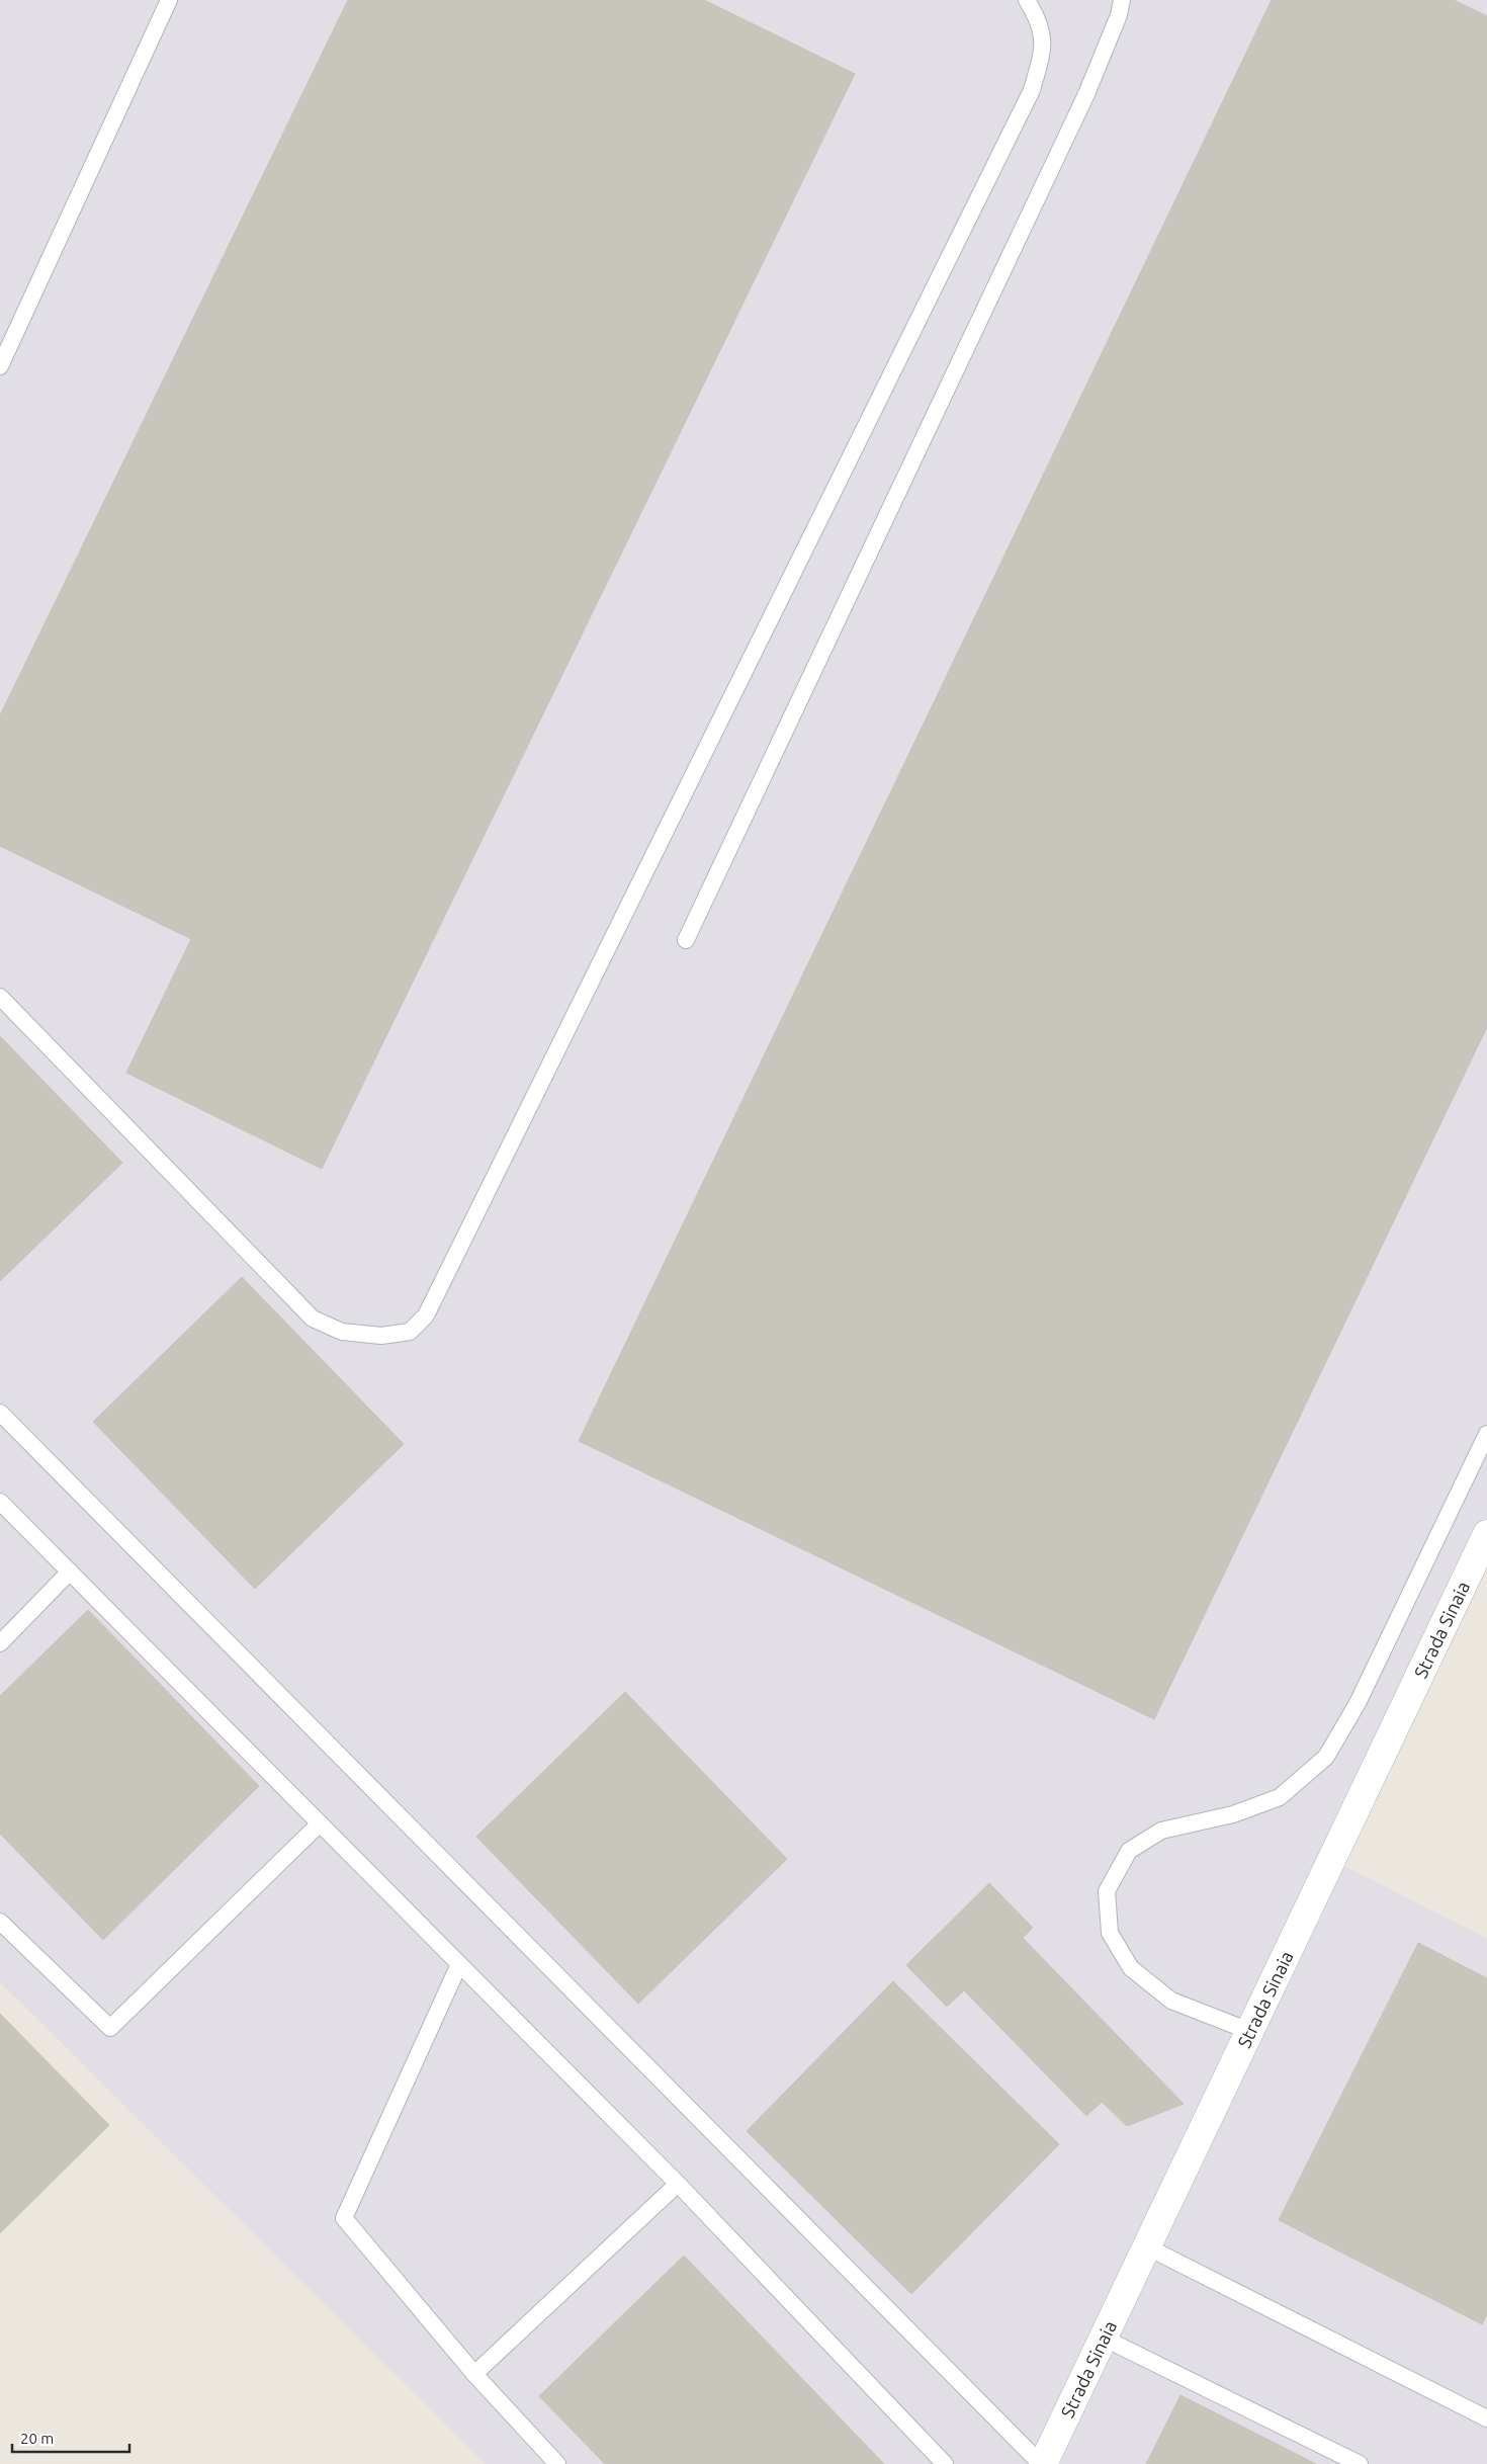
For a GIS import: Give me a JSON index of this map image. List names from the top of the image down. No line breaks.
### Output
{"streets":{"street":["Strada Sinaia"]},"scale_bar":"20 m"}
